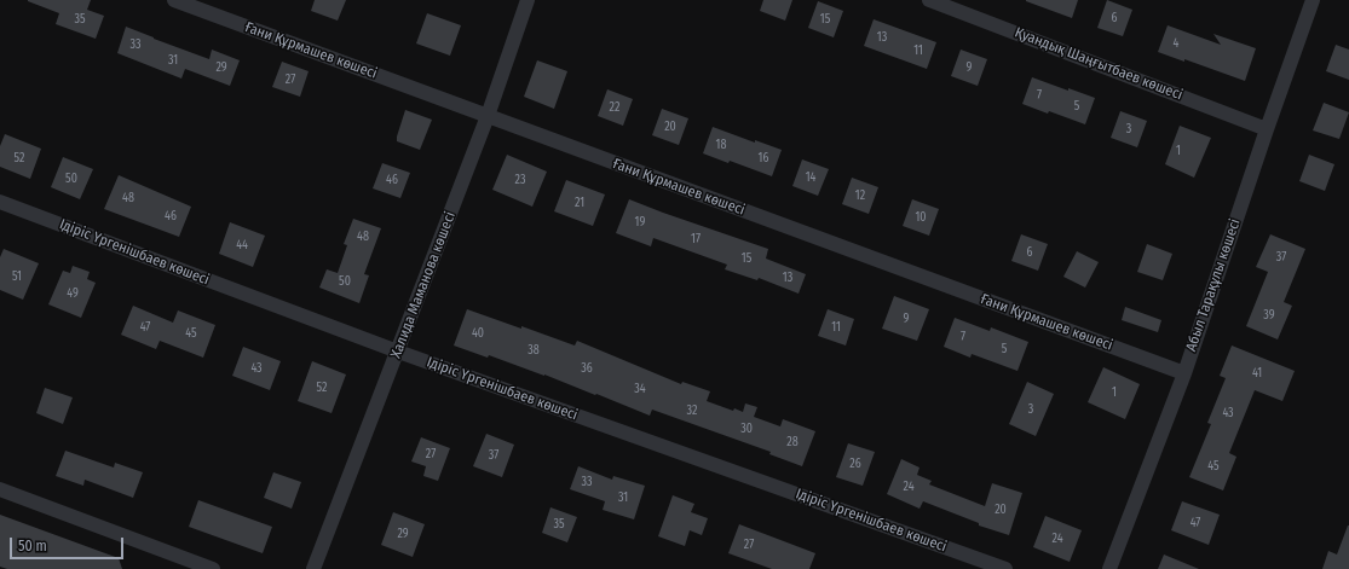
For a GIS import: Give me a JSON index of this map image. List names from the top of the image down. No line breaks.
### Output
{"streets":{"street":["Ғани Құрмашев көшесі","Қуандық Шаңғытбаев көшесі","Ідіріс Үргенішбаев көшесі","Халида Маманова көшесі","Абыл Тарақұлы көшесі"]},"crossings":[["Ғани Құрмашев көшесі","Халида Маманова көшесі"],["Ғани Құрмашев көшесі","Абыл Тарақұлы көшесі"],["Қуандық Шаңғытбаев көшесі","Абыл Тарақұлы көшесі"],["Ідіріс Үргенішбаев көшесі","Халида Маманова көшесі"]],"house_numbers":["6","35","15","13","4","33","11","31","29","9","27","7","5","22","20","3","18","1","52","16","14","50","46","23","12","48","21","46","10","19","48","17","44","6","37","15","51","13","50","49","39","9","47","11","45","40","7","5","38","43","36","41","52","34","1","3","32","43","30","28","27","37","26","45","33","24","31","20","47","35","29","24","27"],"scale_bar":"50 m"}
